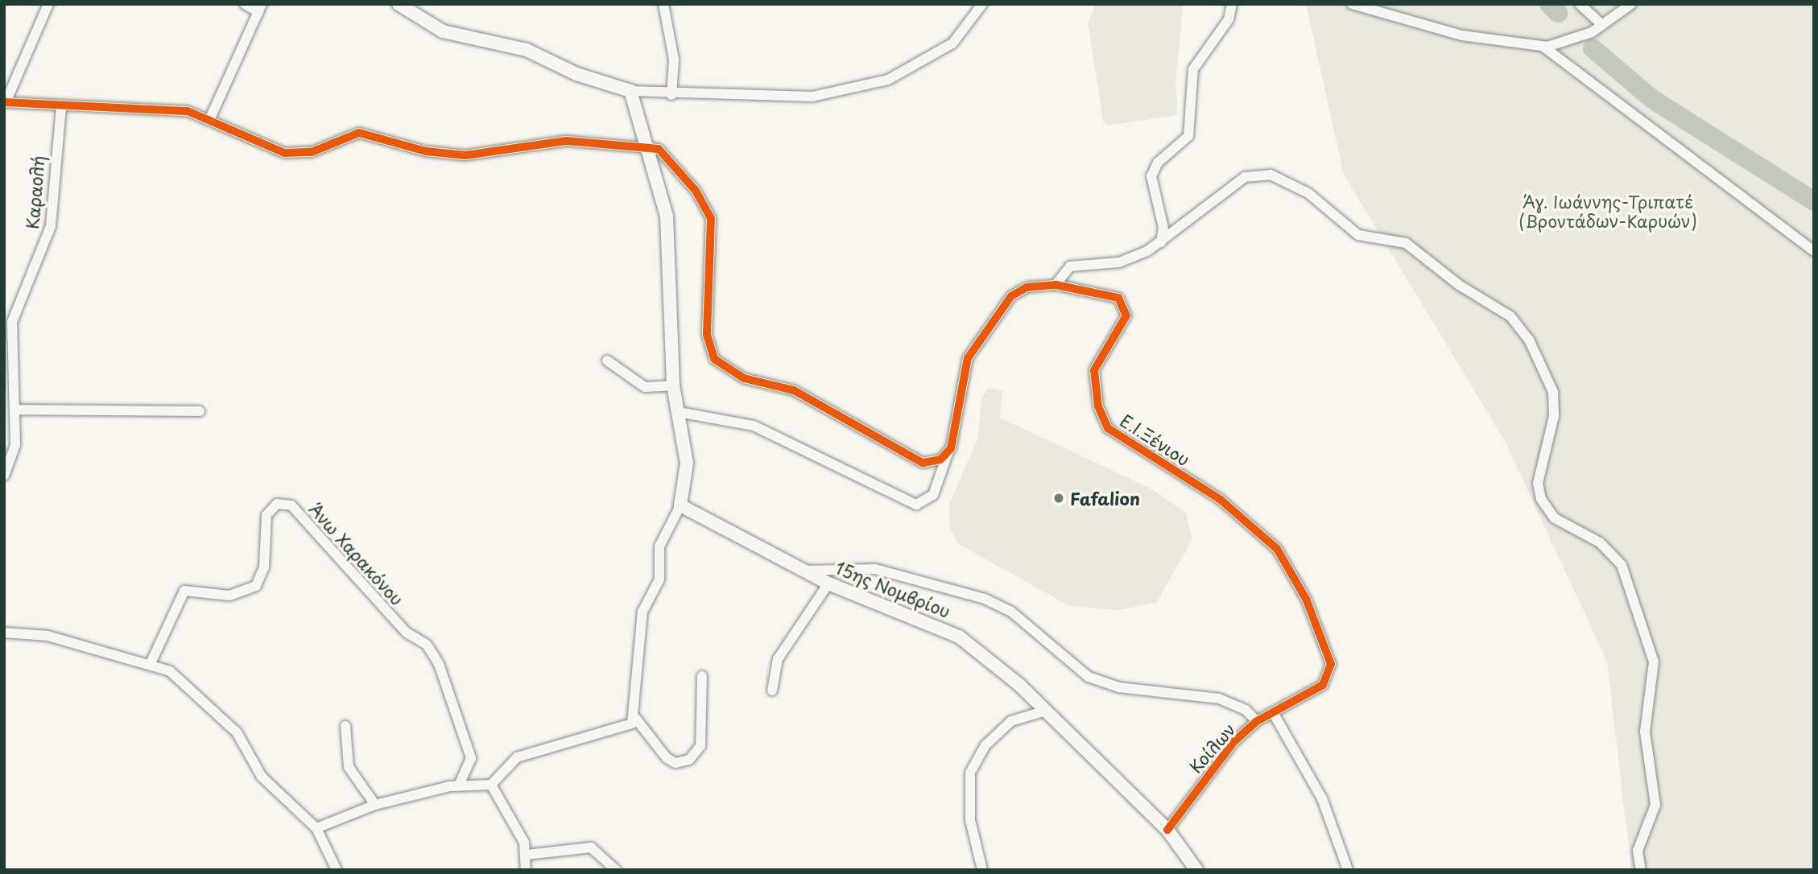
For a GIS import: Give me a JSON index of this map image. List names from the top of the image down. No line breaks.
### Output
{"streets":{"main road":["15ης Νομβρίου"],"street":["Καραολή","Ε.Ι.Ξένιου","Άνω Χαρακόνου","Κοίλων"]},"crossings":[["Ε.Ι.Ξένιου","Κοίλων"],["15ης Νομβρίου","Κοίλων"]],"parks":["Άγ. Ιωάννης-Τριπατέ (Βροντάδων-Καρυών)"],"places":["Fafalion"]}
